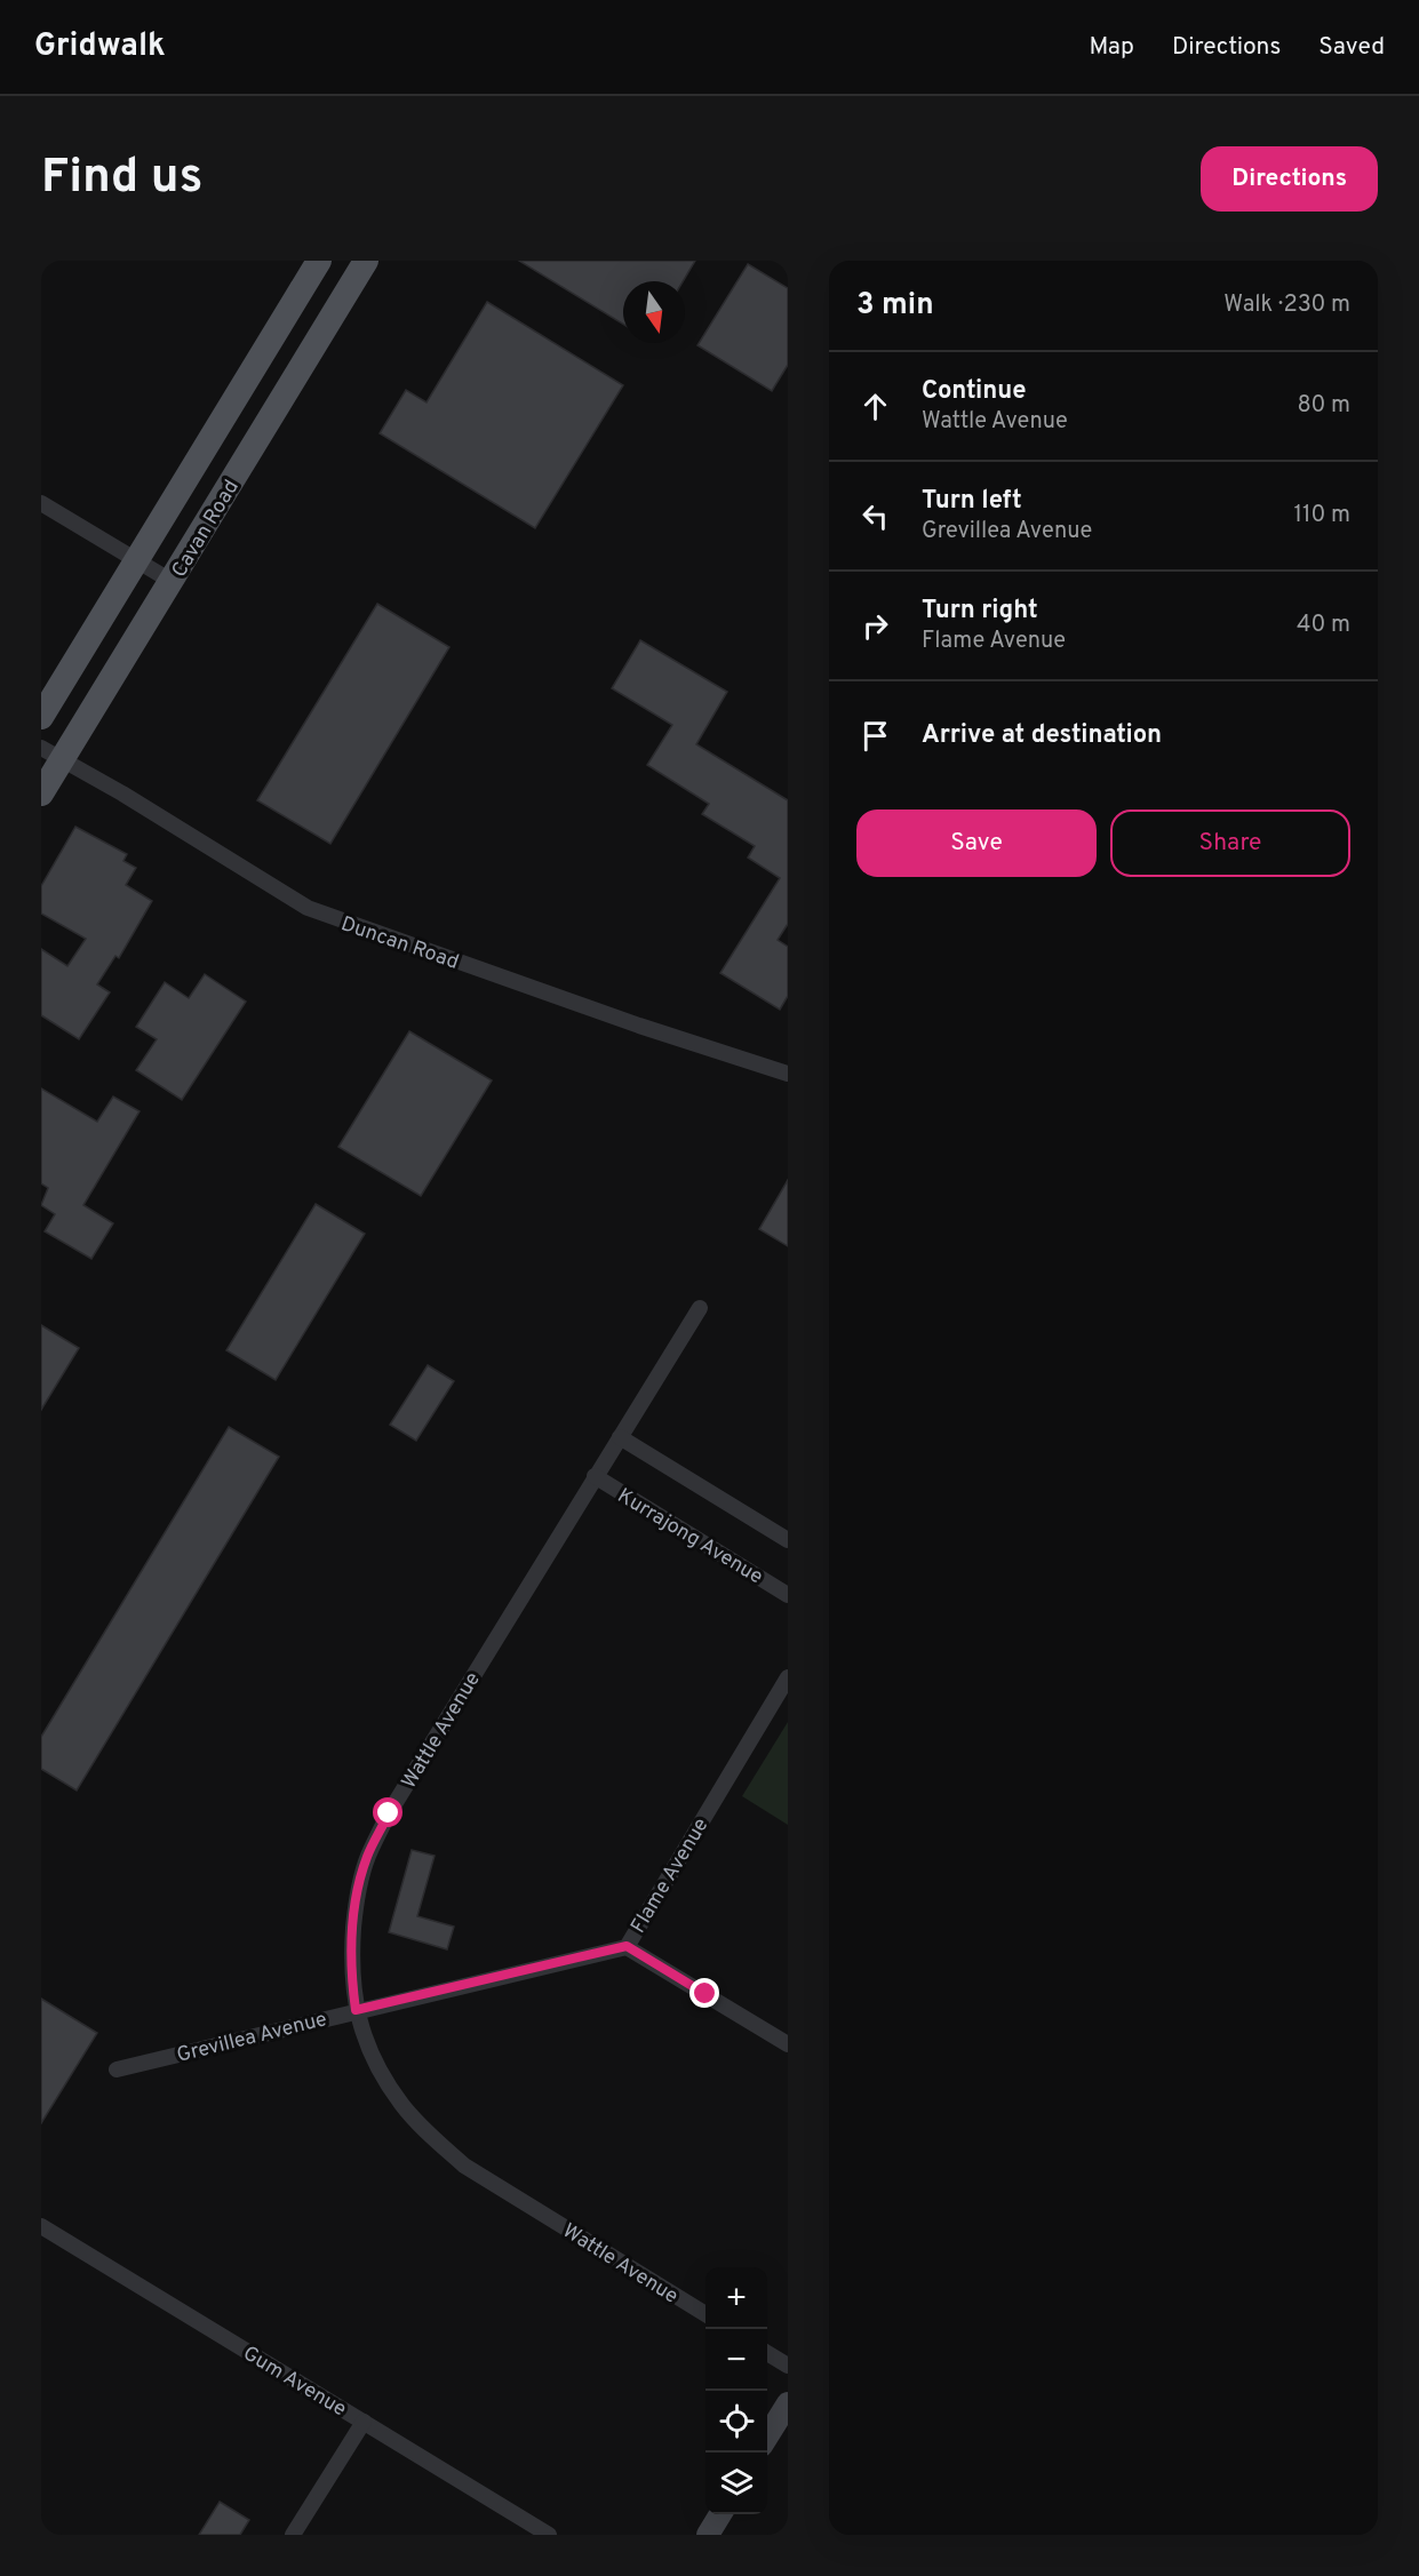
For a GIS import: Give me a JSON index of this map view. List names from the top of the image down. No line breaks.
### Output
{"streets":{"main road":["Cavan Road"],"street":["Duncan Road","Kurrajong Avenue","Wattle Avenue","Flame Avenue","Grevillea Avenue","Gum Avenue"]},"crossings":[["Cavan Road","Duncan Road"],["Kurrajong Avenue","Wattle Avenue"],["Wattle Avenue","Grevillea Avenue"],["Flame Avenue","Grevillea Avenue"]],"north":"bottom","page":{"header":"Gridwalk","nav":["Map","Directions","Saved"],"buttons":["Directions",["Save","Share"]],"title":"Find us","heading":["3 min","Walk · 230 m"],"list":[["Continue","Wattle Avenue","80 m"],["Turn left","Grevillea Avenue","110 m"],["Turn right","Flame Avenue","40 m"],"Arrive at destination"],"map_buttons":["+","−"]}}
